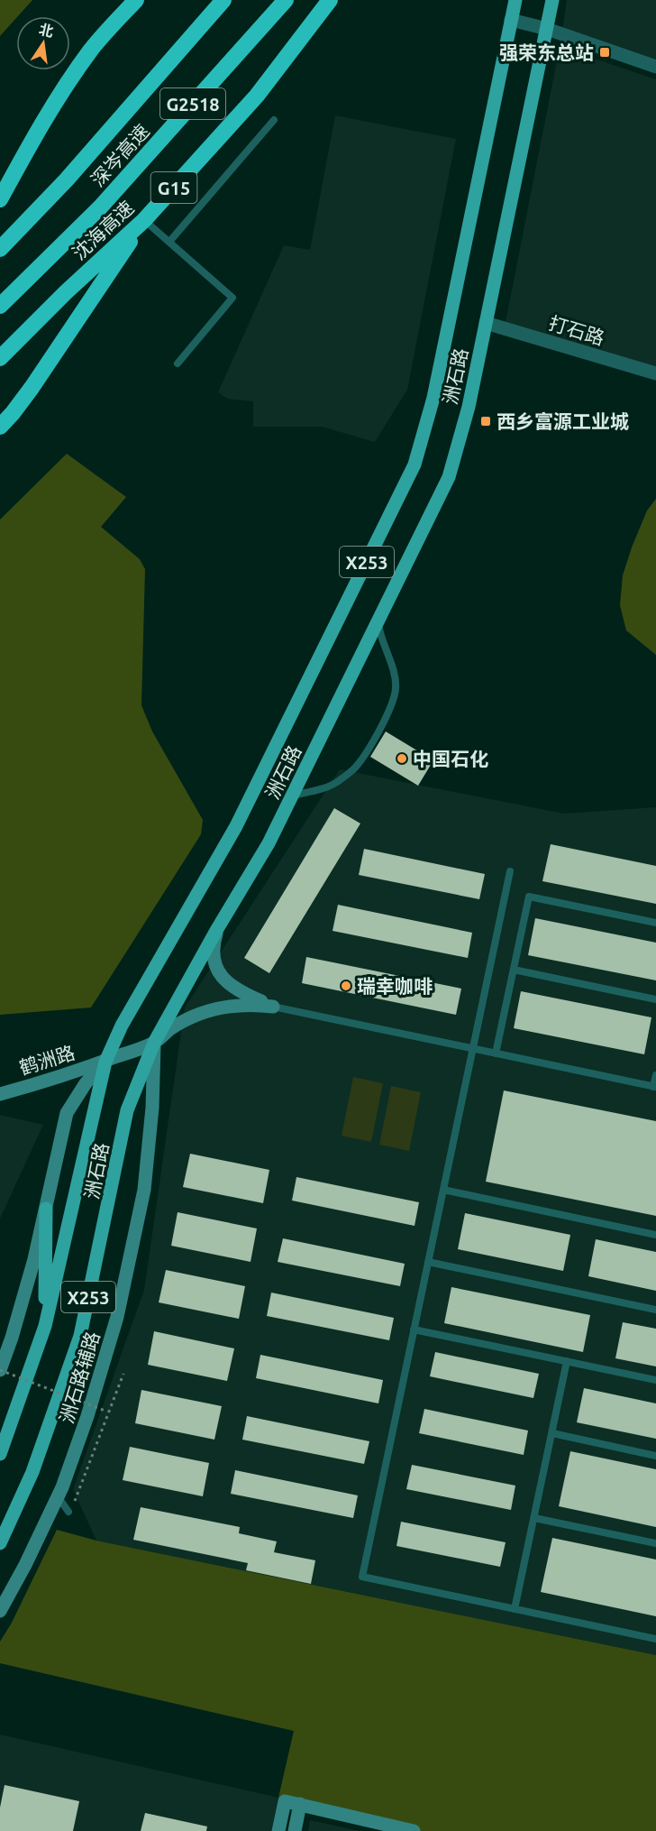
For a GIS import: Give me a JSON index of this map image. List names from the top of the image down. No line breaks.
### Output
{"streets":{"highway":["G2518","深岑高速","G15","沈海高速"],"main road":["洲石路","X253","鹤洲路","洲石路辅路"],"street":["打石路"]},"crossings":[["打石路","洲石路"],["洲石路","鹤洲路"],["洲石路","洲石路辅路"],["鹤洲路","洲石路辅路"]],"places":{"transit":["强荣东总站","西乡富源工业城"],"other":["中国石化","瑞幸咖啡"]},"north":"top"}
